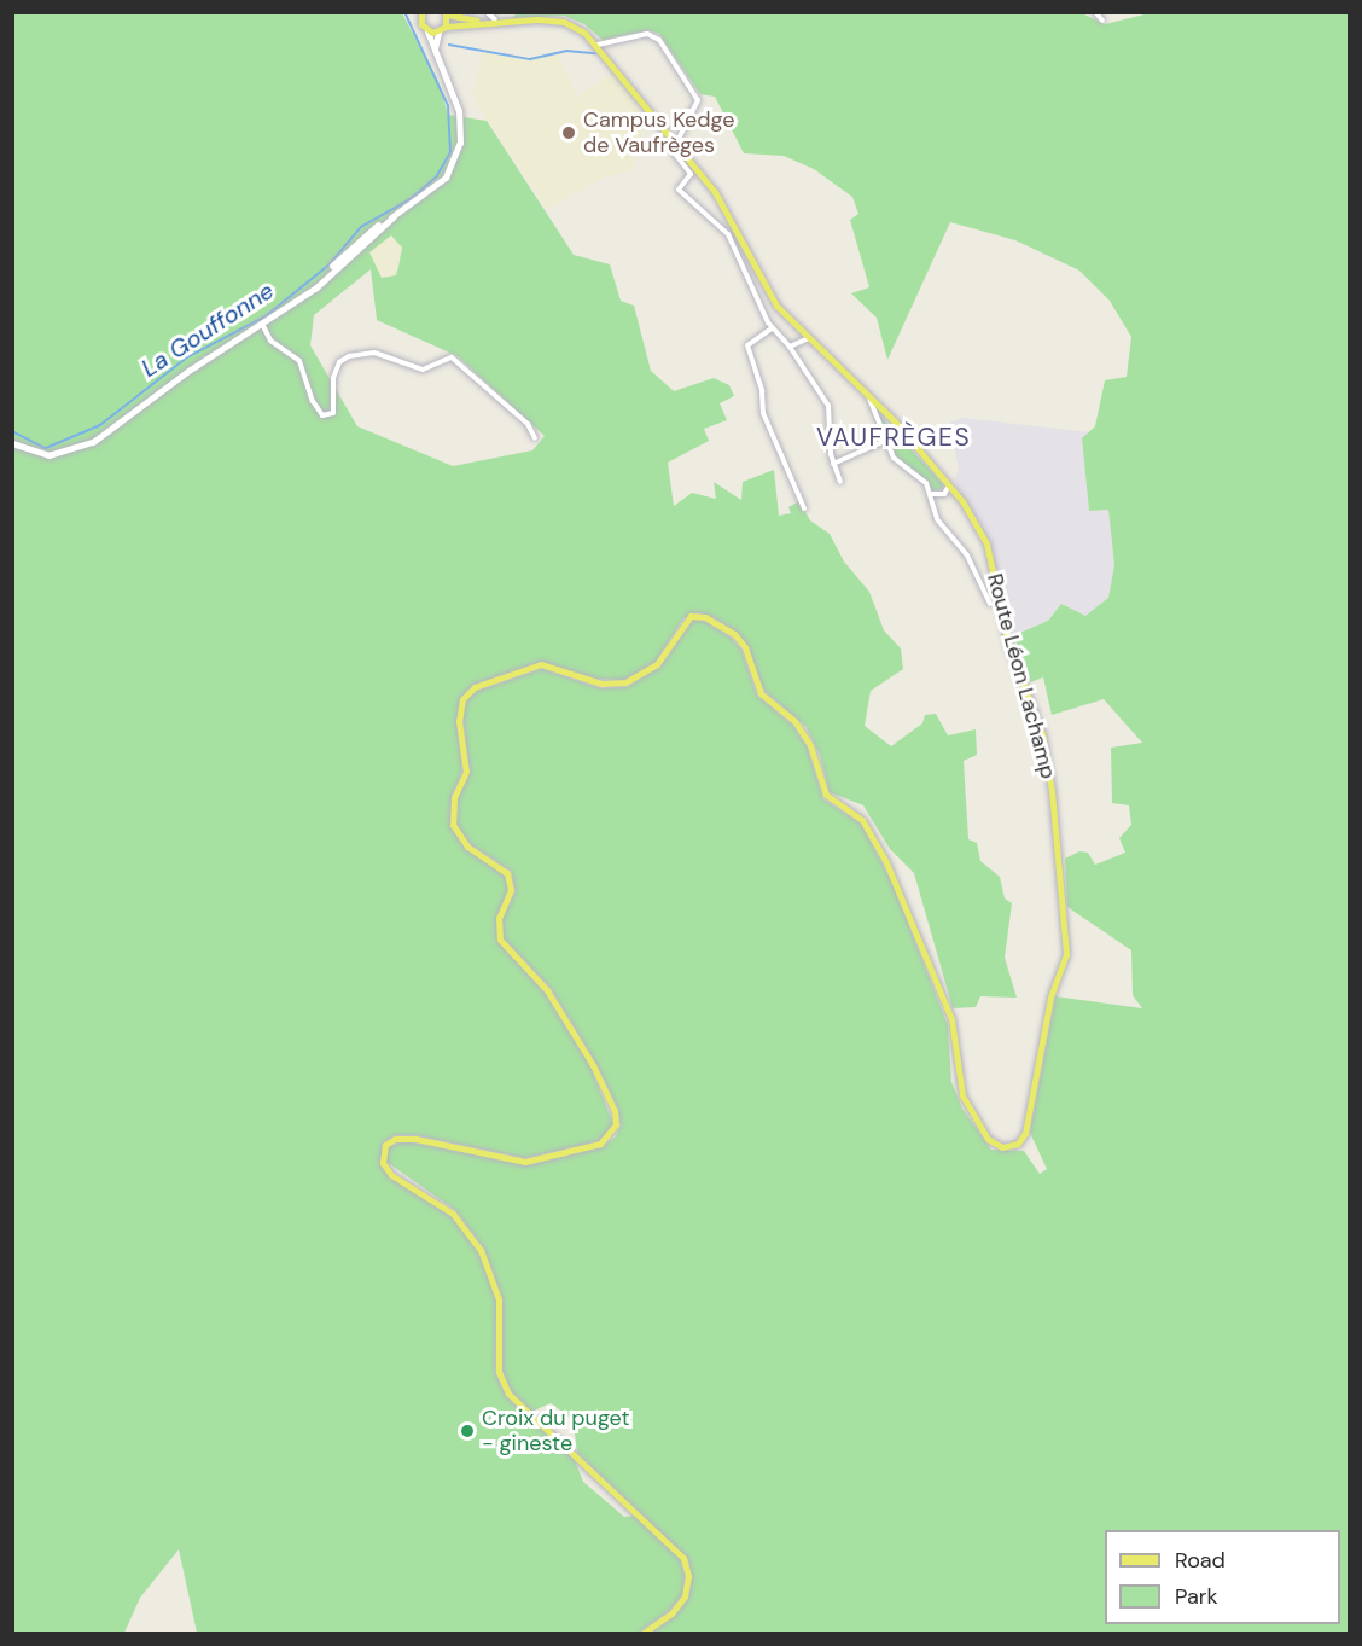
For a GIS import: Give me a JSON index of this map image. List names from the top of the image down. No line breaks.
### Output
{"streets":{"main road":["Route Léon Lachamp"]},"districts":["VAUFRÈGES"],"water":["La Gouffonne"],"places":["Campus Kedge de Vaufrèges","Croix du puget - gineste"],"legend":["Road","Park"]}
